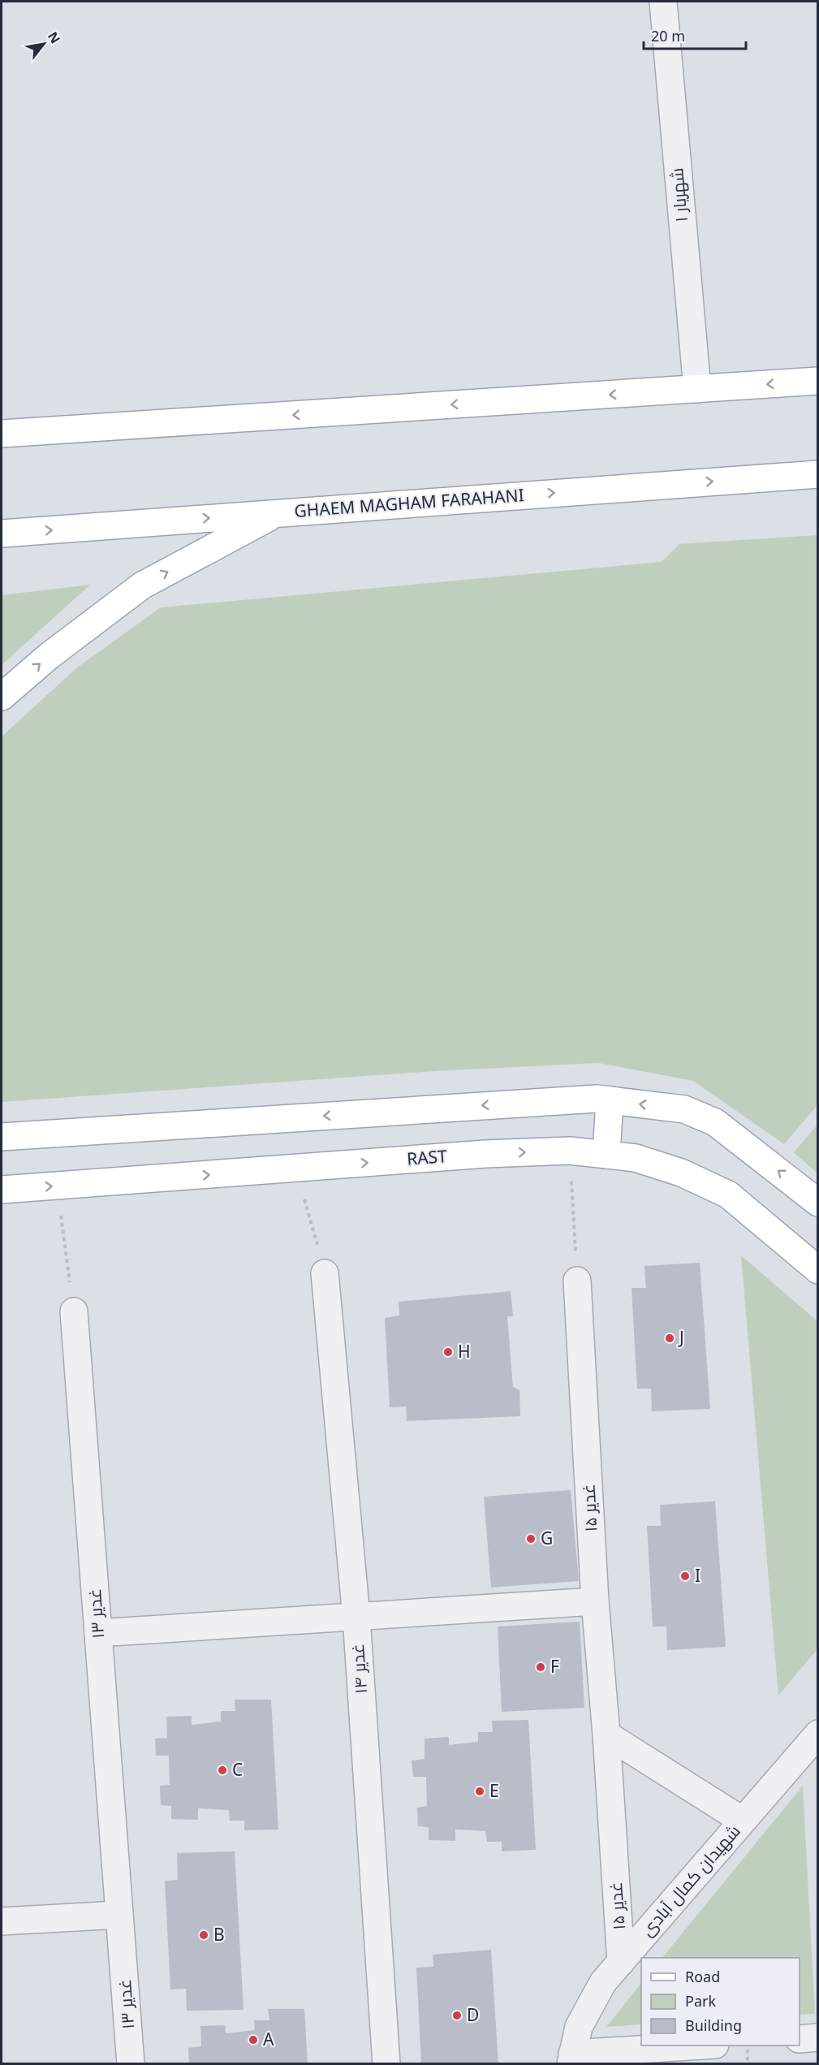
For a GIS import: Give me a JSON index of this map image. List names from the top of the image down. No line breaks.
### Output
{"streets":{"main road":["GHAEM MAGHAM FARAHANI","RAST"],"street":["شهریار ۱","غدیر ۱۵","غدیر ۱۳","غدیر ۱۴","شهیدان کمال آبادی"]},"crossings":[["غدیر ۱۵","شهیدان کمال آبادی"]],"places":["J","H","G","I","F","C","E","B","D","A"],"legend":["Road","Park","Building"],"scale_bar":"20 m","north":"top right"}
